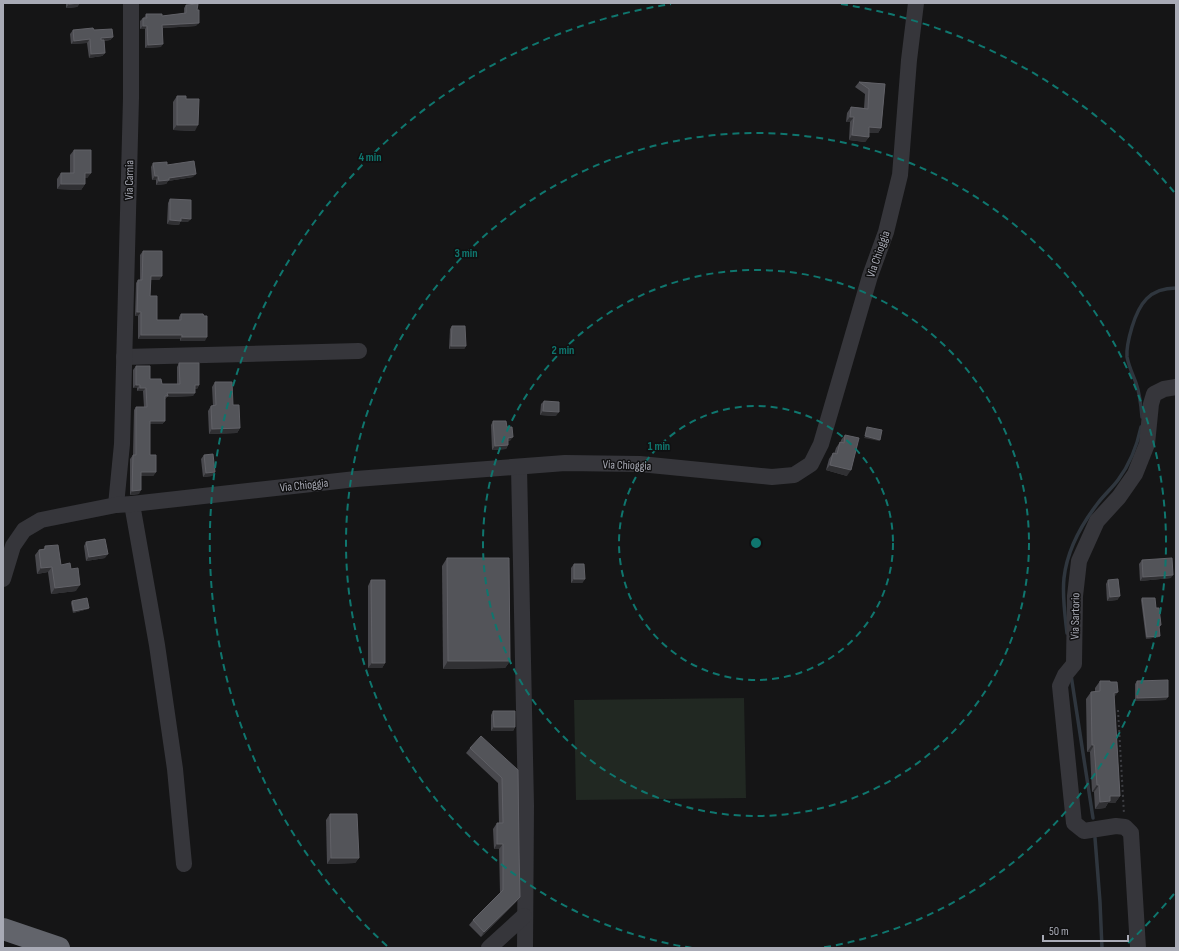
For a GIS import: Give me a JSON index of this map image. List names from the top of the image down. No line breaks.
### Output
{"streets":{"street":["Via Carnia","Via Chioggia","Via Sartorio"]},"crossings":[["Via Carnia","Via Chioggia"]],"scale_bar":"50 m","rings":["4 min","3 min","2 min","1 min"]}
